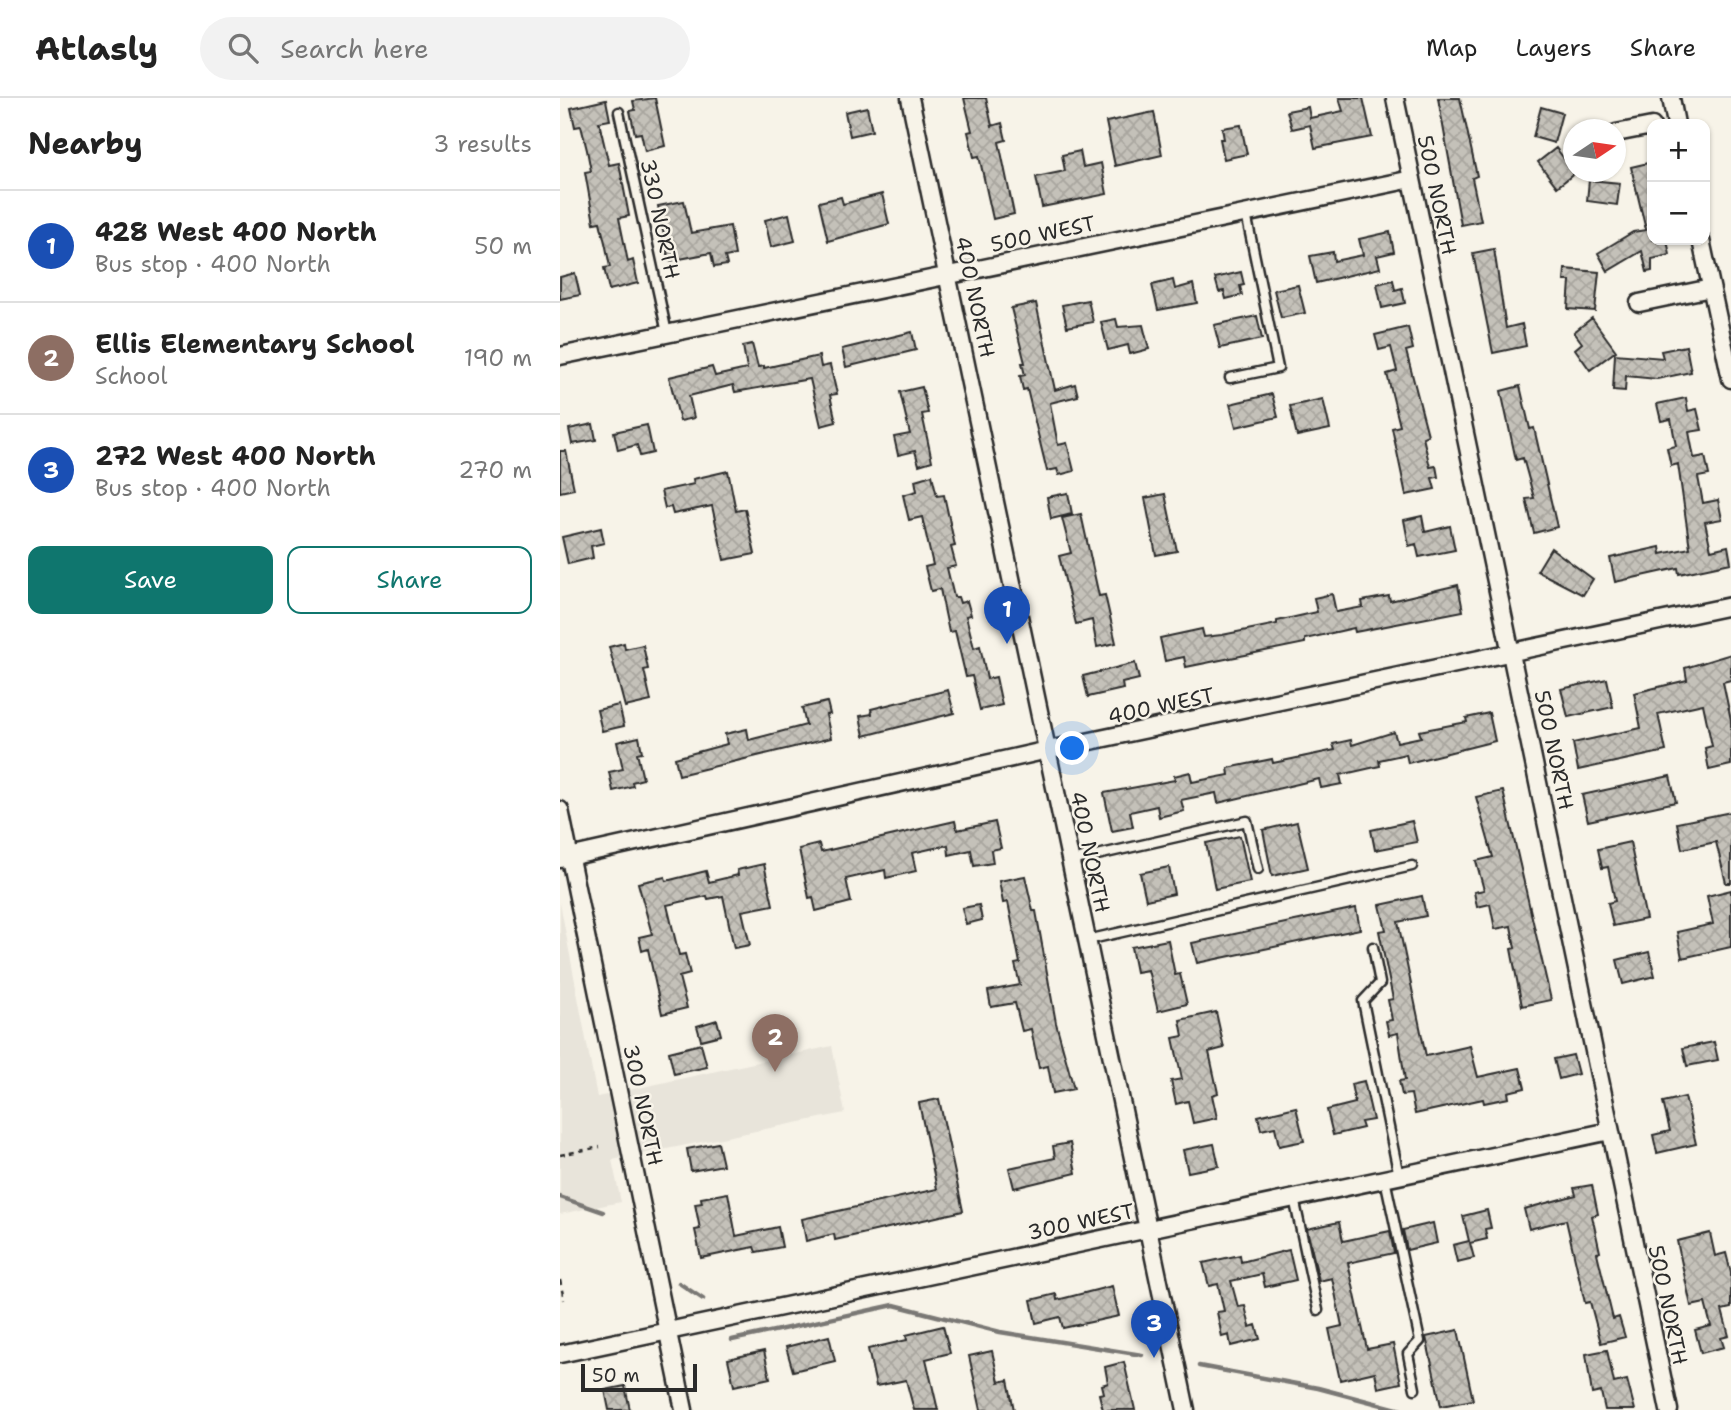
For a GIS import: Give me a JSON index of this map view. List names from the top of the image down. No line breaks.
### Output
{"streets":{"street":["500 NORTH","500 WEST","400 NORTH","400 WEST","300 NORTH","300 WEST"],"lane":["330 NORTH"]},"crossings":[["500 NORTH","500 WEST"],["500 NORTH","400 WEST"],["500 NORTH","300 WEST"],["330 NORTH","500 WEST"],["500 WEST","400 NORTH"],["400 NORTH","400 WEST"],["400 NORTH","300 WEST"],["400 WEST","300 NORTH"],["300 NORTH","300 WEST"]],"scale_bar":"50 m","north":"right","page":{"header":"Atlasly","search":"Search here","nav":["Map","Layers","Share"],"heading":["Nearby","3 results"],"map_buttons":["+","−"],"list":[{"mark":"1","name":"428 West 400 North","note":"Bus stop · 400 North","value":"50 m"},{"mark":"2","name":"Ellis Elementary School","note":"School","value":"190 m"},{"mark":"3","name":"272 West 400 North","note":"Bus stop · 400 North","value":"270 m"}],"buttons":["Save","Share"],"pins":["1","2","3"],"scale":"50 m"}}
